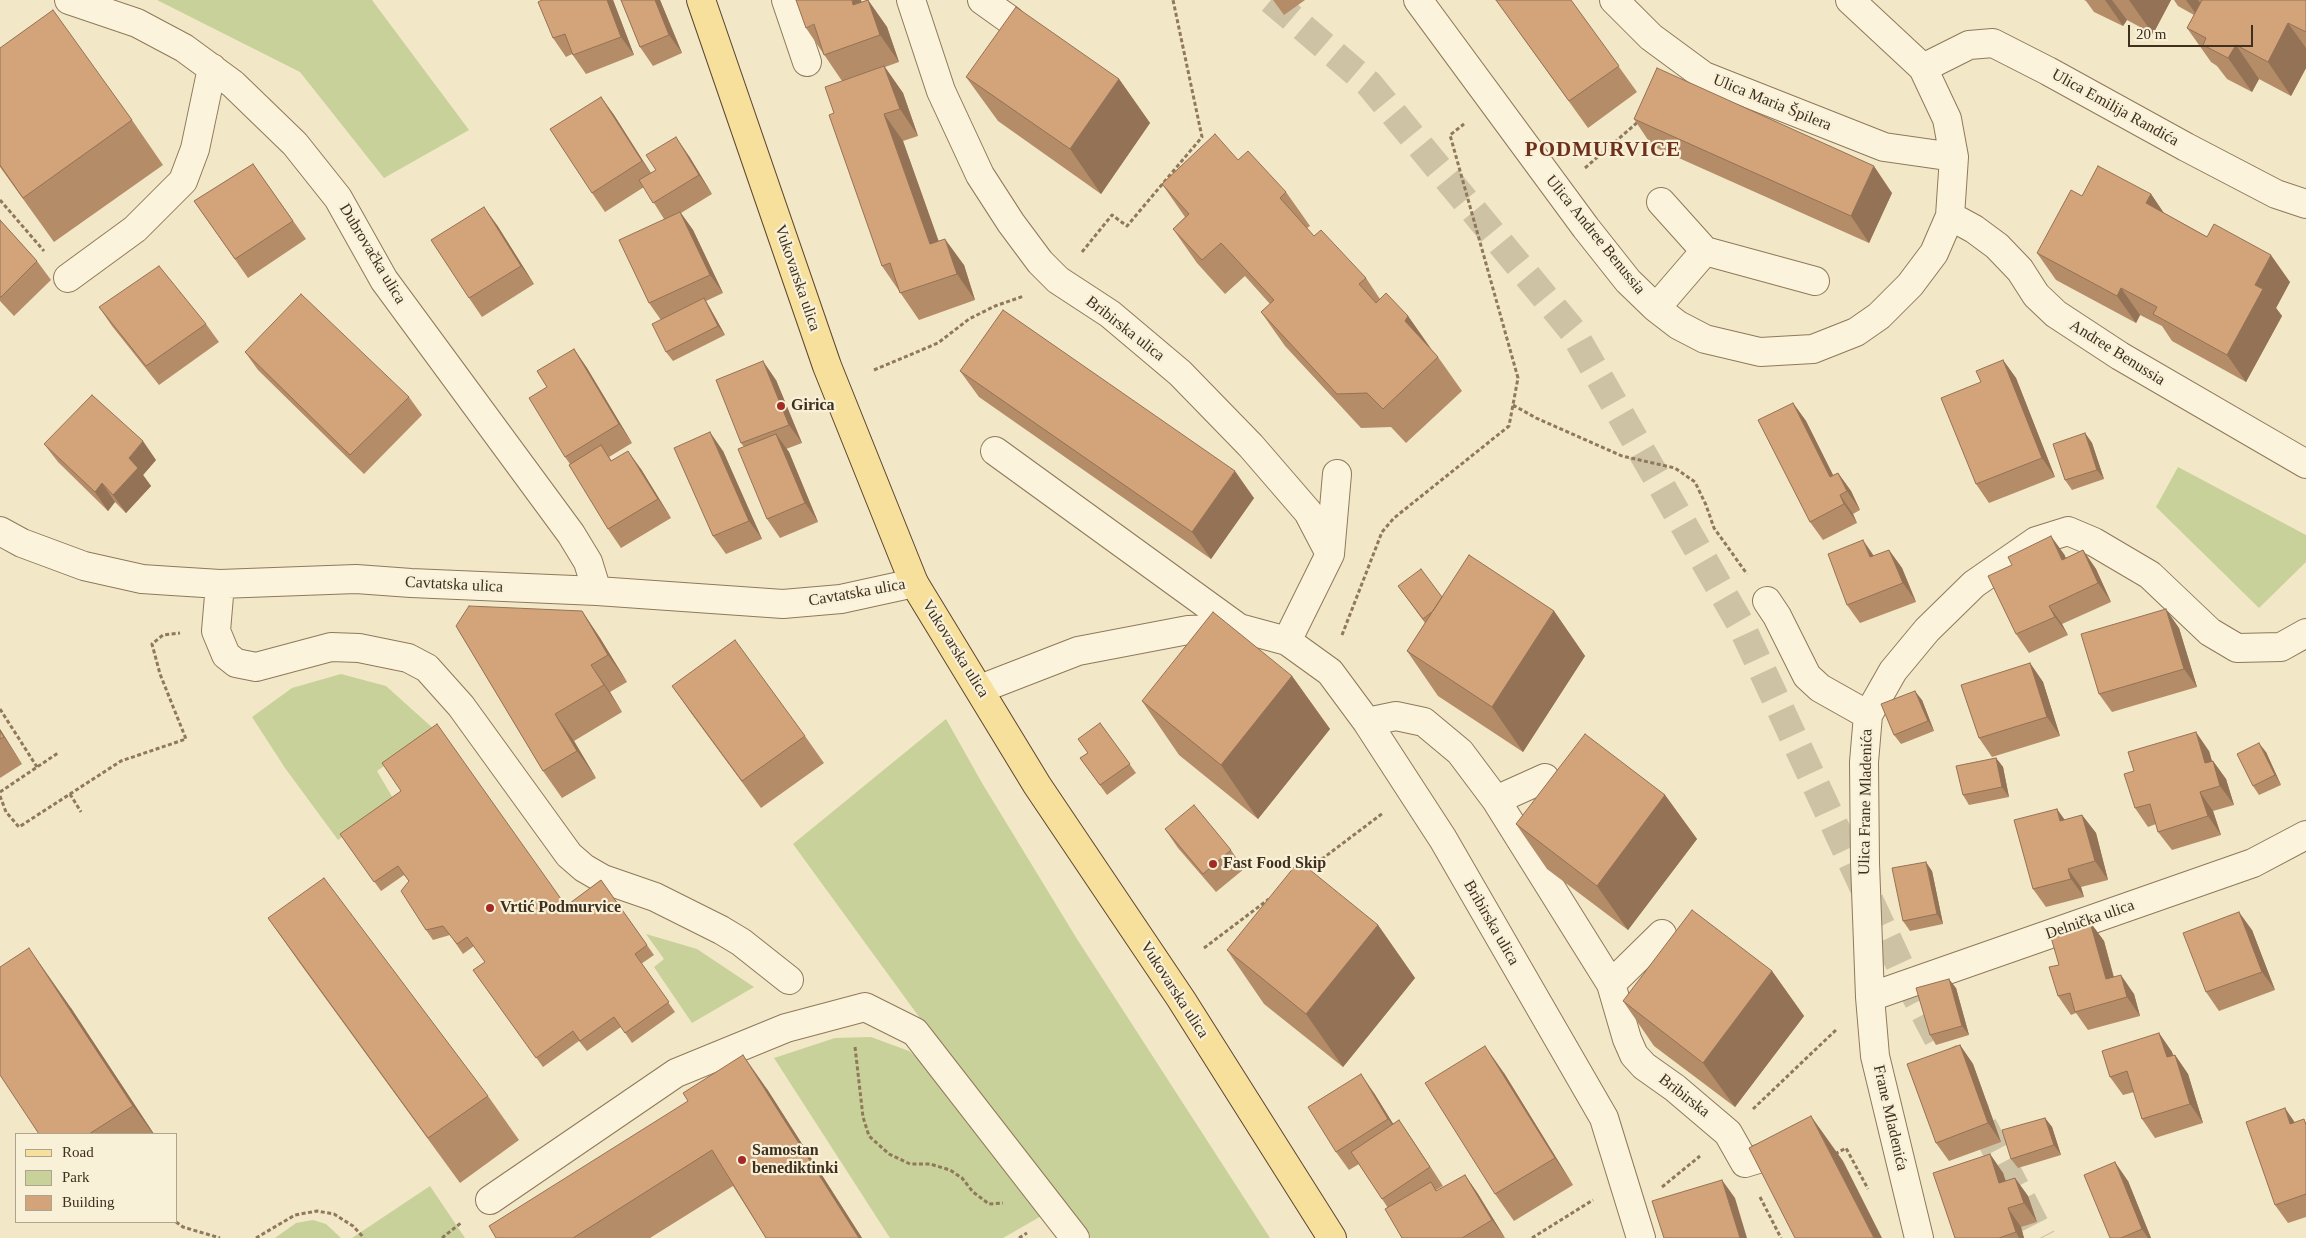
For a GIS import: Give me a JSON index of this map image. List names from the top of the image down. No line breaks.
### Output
{"streets":{"main road":["Vukovarska ulica"],"street":["Ulica Maria Špilera","Ulica Emilija Randića","Ulica Andree Benussia","Dubrovačka ulica","Bribirska ulica","Andree Benussia","Cavtatska ulica","Ulica Frane Mladenića","Delnička ulica","Bribirska","Frane Mladenića"]},"crossings":[["Ulica Maria Špilera","Ulica Andree Benussia"],["Ulica Emilija Randića","Ulica Andree Benussia"],["Ulica Andree Benussia","Andree Benussia"],["Dubrovačka ulica","Cavtatska ulica"],["Vukovarska ulica","Bribirska ulica"],["Vukovarska ulica","Cavtatska ulica"],["Bribirska ulica","Bribirska"],["Ulica Frane Mladenića","Delnička ulica"],["Ulica Frane Mladenića","Frane Mladenića"],["Delnička ulica","Frane Mladenića"]],"districts":["PODMURVICE"],"places":["Girica","Fast Food Skip","Vrtić Podmurvice","Samostan benediktinki"],"legend":["Road","Park","Building"],"scale_bar":"20 m"}
